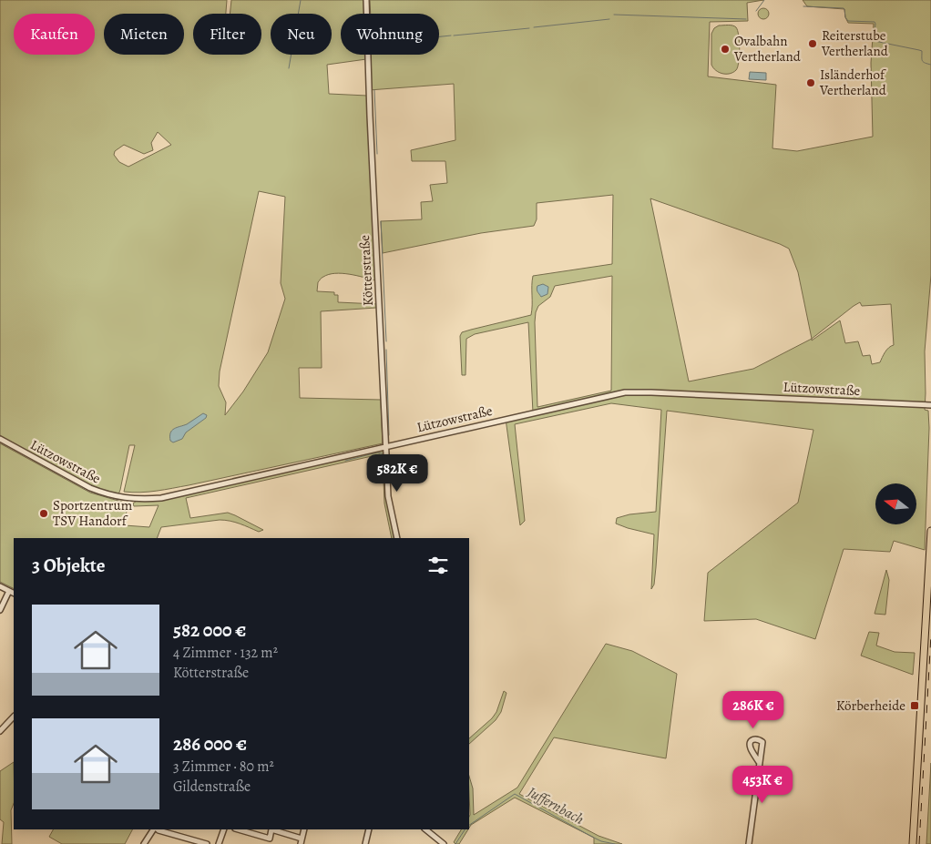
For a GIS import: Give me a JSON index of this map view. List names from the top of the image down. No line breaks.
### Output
{"streets":{"street":["Kötterstraße","Lützowstraße"]},"crossings":[["Kötterstraße","Lützowstraße"]],"water":["Juffernbach"],"places":{"other":["Reiterstube Vertherland","Ovalbahn Vertherland","Isländerhof Vertherland","Sportzentrum TSV Handorf"],"transit":["Körberheide"]},"north":"left","page":{"chip":["Kaufen","Mieten","Filter","Neu","Wohnung"],"price":["582K €","286K €","453K €"],"heading":"3 Objekte","list":[{"name":"582 000 €","note":"4 Zimmer · 132 m² · Kötterstraße"},{"name":"286 000 €","note":"3 Zimmer · 80 m² · Gildenstraße"}]}}
